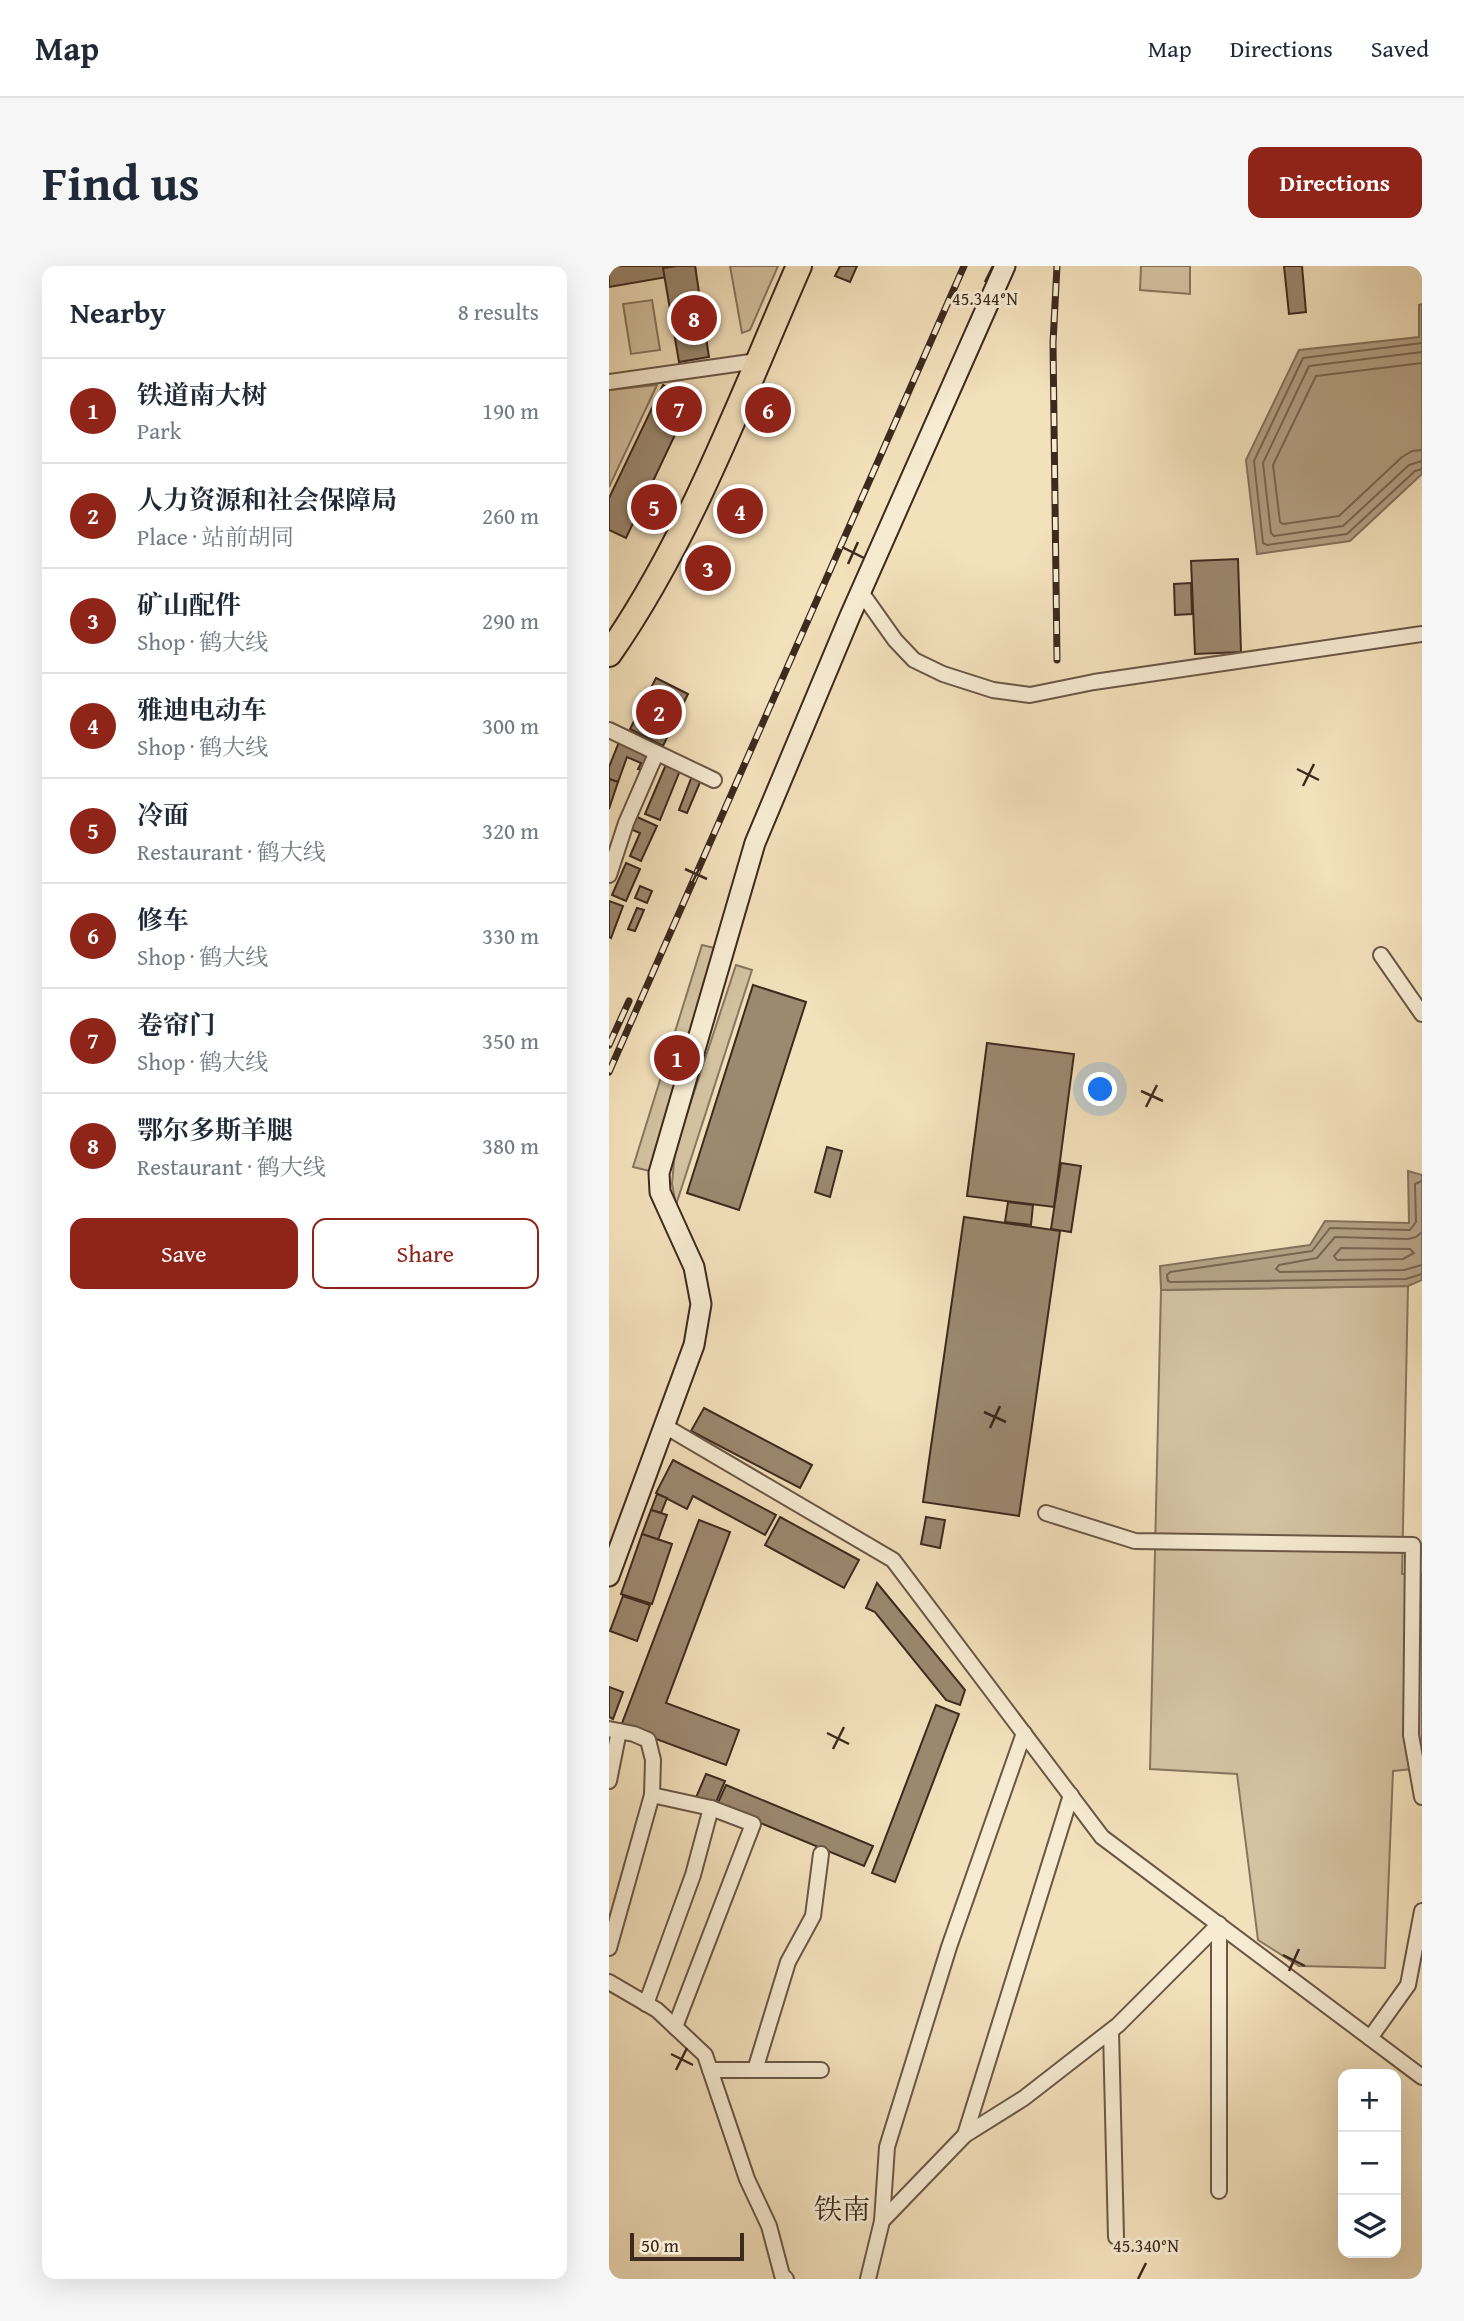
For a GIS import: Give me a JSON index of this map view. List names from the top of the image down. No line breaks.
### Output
{"districts":["铁南"],"scale_bar":"50 m","page":{"header":"Map","nav":["Map","Directions","Saved"],"title":"Find us","buttons":["Directions",["Save","Share"]],"heading":["Nearby","8 results"],"pins":["8","7","6","5","4","3","2","1"],"list":[{"mark":"1","name":"铁道南大树","note":"Park","value":"190 m"},{"mark":"2","name":"人力资源和社会保障局","note":"Place · 站前胡同","value":"260 m"},{"mark":"3","name":"矿山配件","note":"Shop · 鹤大线","value":"290 m"},{"mark":"4","name":"雅迪电动车","note":"Shop · 鹤大线","value":"300 m"},{"mark":"5","name":"冷面","note":"Restaurant · 鹤大线","value":"320 m"},{"mark":"6","name":"修车","note":"Shop · 鹤大线","value":"330 m"},{"mark":"7","name":"卷帘门","note":"Shop · 鹤大线","value":"350 m"},{"mark":"8","name":"鄂尔多斯羊腿","note":"Restaurant · 鹤大线","value":"380 m"}],"map_buttons":["+","−"],"scale":"50 m"},"coordinates":["45.344°N","45.340°N"]}
